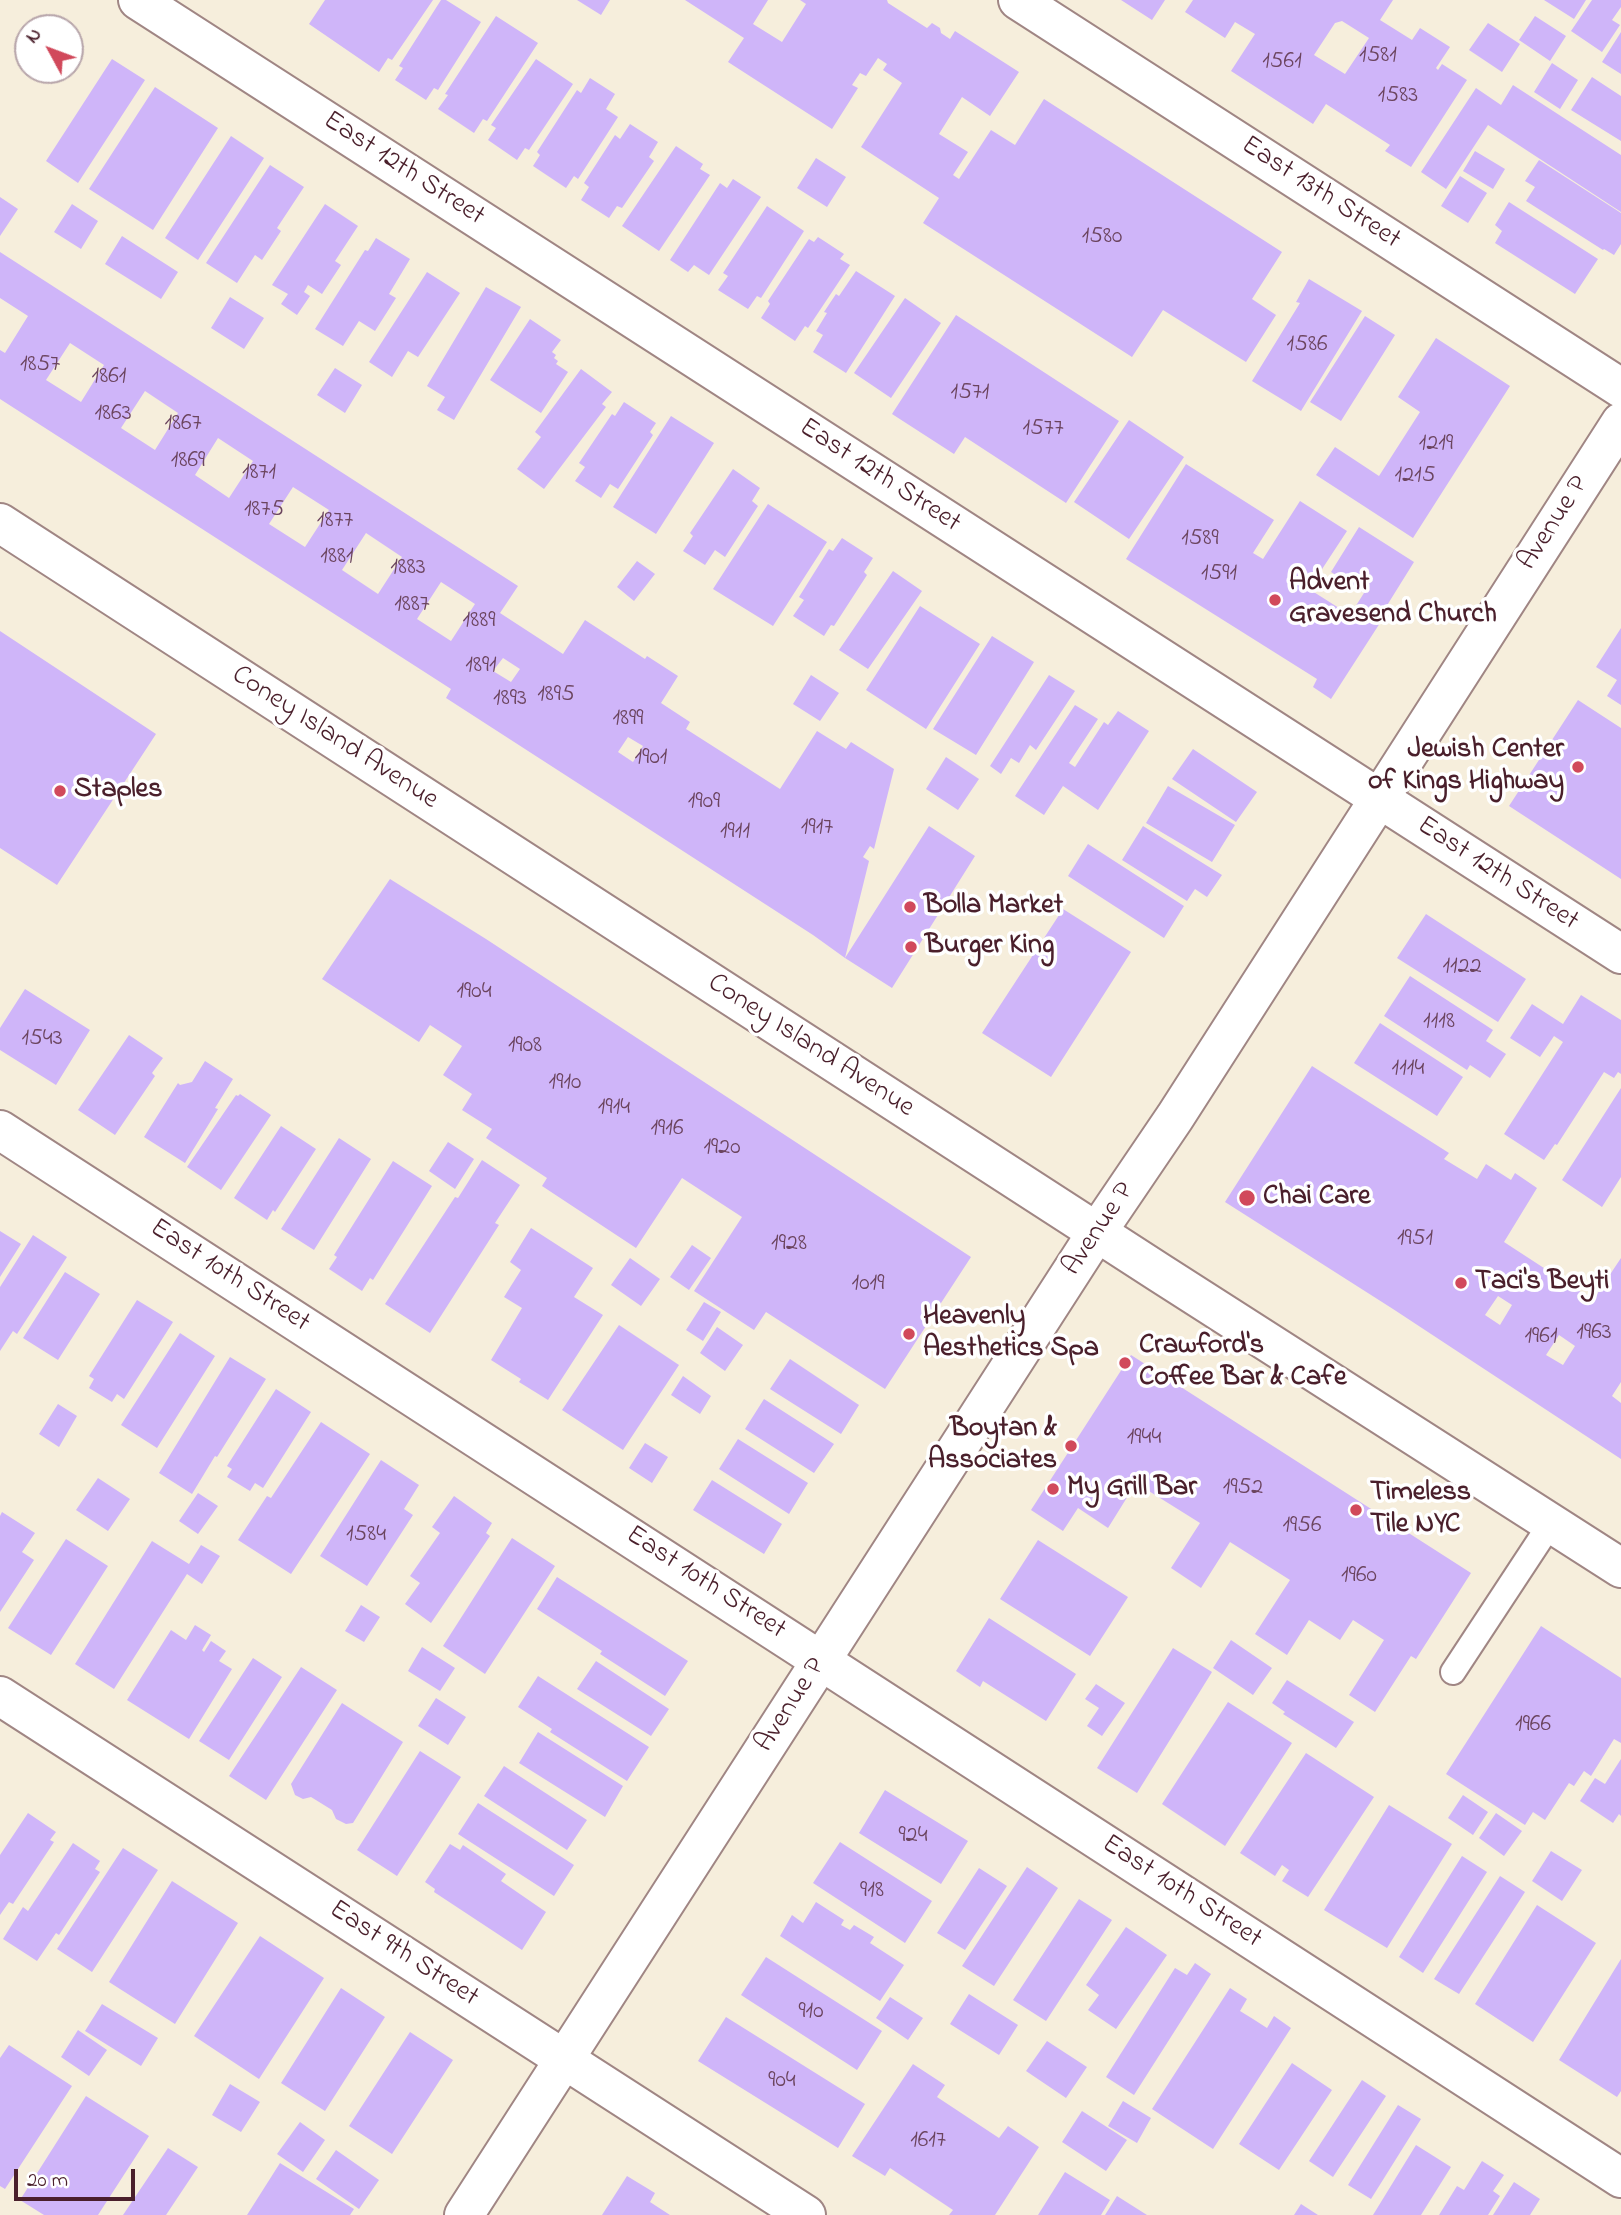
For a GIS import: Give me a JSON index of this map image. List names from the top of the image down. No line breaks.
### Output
{"streets":{"street":["East 12th Street","East 13th Street","Avenue P","Coney Island Avenue","East 10th Street","East 9th Street"]},"crossings":[["East 12th Street","Avenue P"],["Avenue P","Coney Island Avenue"],["Avenue P","East 10th Street"],["Avenue P","East 9th Street"]],"places":["Advent Gravesend Church","Jewish Center of Kings Highway","Staples","Bolla Market","Burger King","Chai Care","Taci's Beyti","Heavenly Aesthetics Spa","Crawford's Coffee Bar & Cafe","Boytan & Associates","My Grill Bar","Timeless Tile NYC"],"house_numbers":["1581","1561","1583","1580","1586","1857","1861","1571","1863","1867","1577","1219","1869","1871","1215","1875","1877","1589","1881","1883","1591","1887","1889","1891","1895","1893","1899","1901","1909","1917","1911","1122","1904","1118","1543","1908","1114","1910","1914","1916","1920","1951","1928","1019","1963","1961","1944","1952","1956","1584","1960","1966","924","918","910","904","1617"],"scale_bar":"20 m","north":"top left"}
